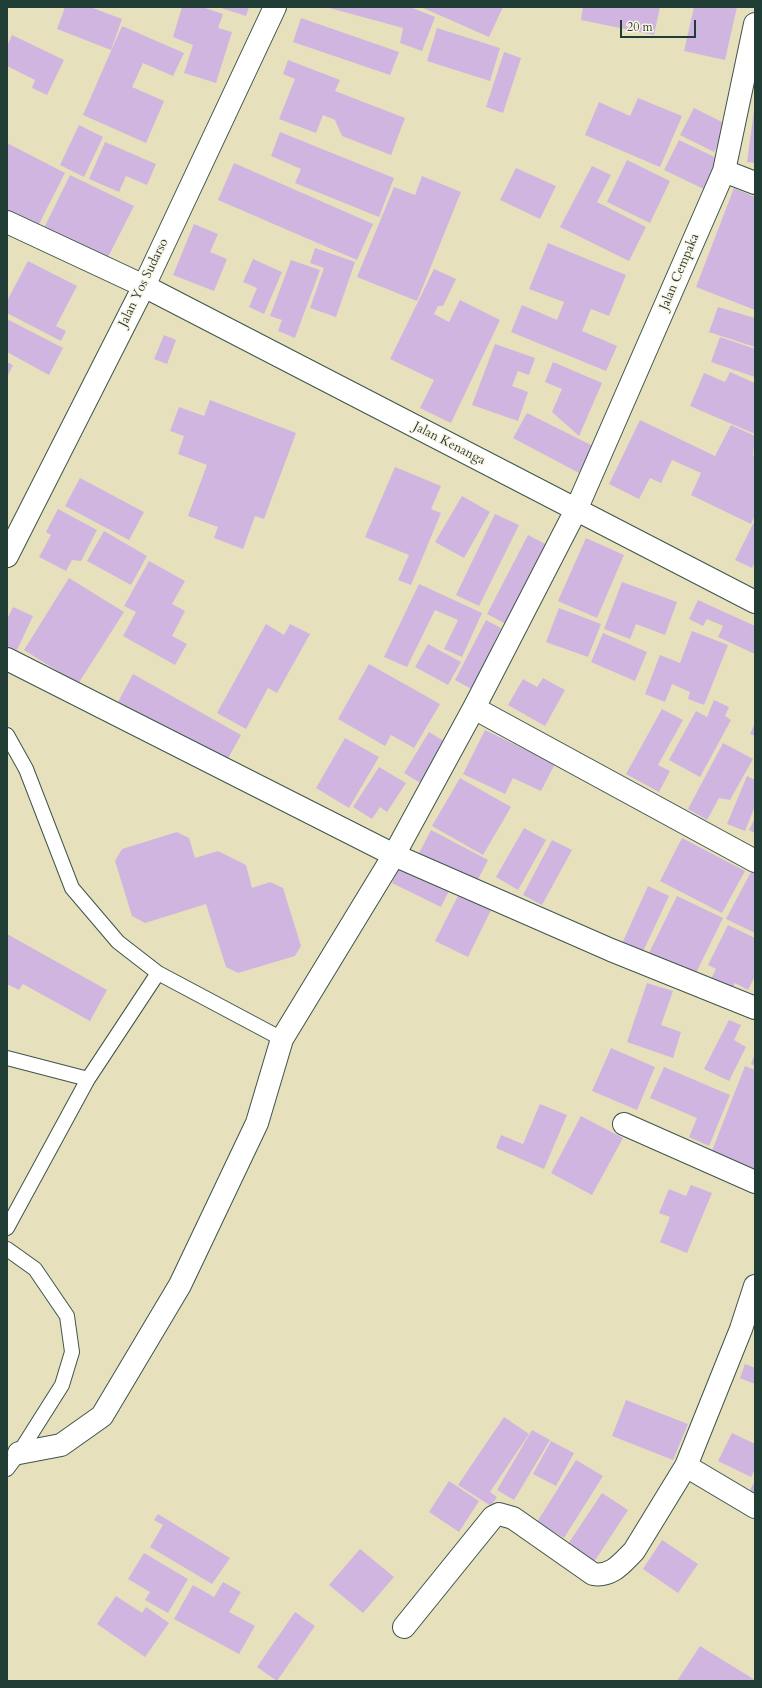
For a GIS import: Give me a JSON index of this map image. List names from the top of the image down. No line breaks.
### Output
{"streets":{"street":["Jalan Cempaka","Jalan Yos Sudarso","Jalan Kenanga"]},"crossings":[["Jalan Cempaka","Jalan Kenanga"],["Jalan Yos Sudarso","Jalan Kenanga"]],"scale_bar":"20 m"}
